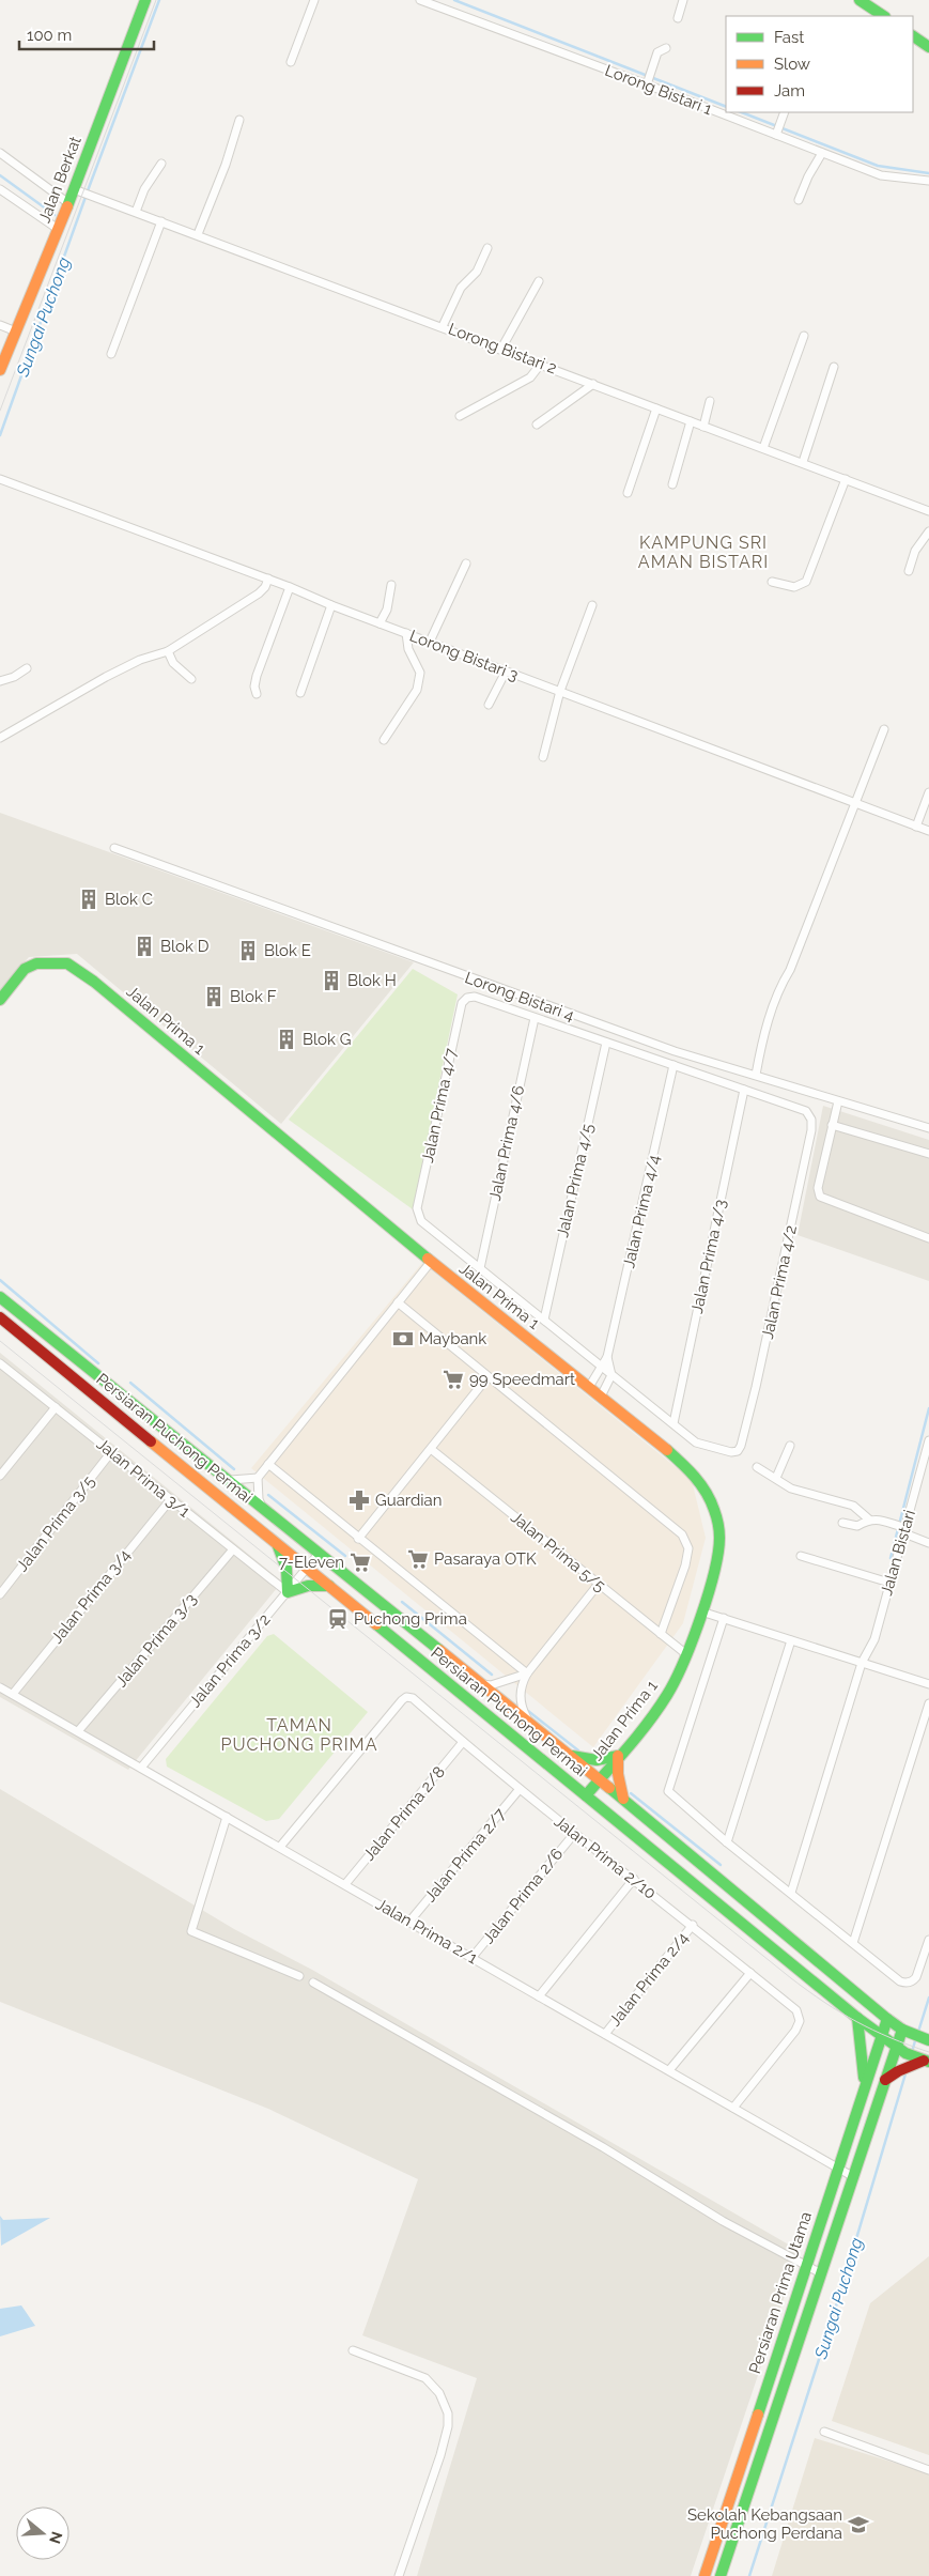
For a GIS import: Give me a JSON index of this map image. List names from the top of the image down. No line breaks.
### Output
{"streets":{"main road":["Jalan Berkat","Jalan Prima 1","Persiaran Puchong Permai","Persiaran Prima Utama"],"street":["Lorong Bistari 1","Lorong Bistari 2","Lorong Bistari 3","Lorong Bistari 4","Jalan Prima 4/7","Jalan Prima 4/6","Jalan Prima 4/5","Jalan Prima 4/4","Jalan Prima 4/3","Jalan Prima 4/2","Jalan Prima 3/1","Jalan Prima 3/5","Jalan Prima 5/5","Jalan Bistari","Jalan Prima 3/4","Jalan Prima 3/3","Jalan Prima 3/2","Jalan Prima 2/8","Jalan Prima 2/7","Jalan Prima 2/10","Jalan Prima 2/6","Jalan Prima 2/1","Jalan Prima 2/4"]},"crossings":[["Jalan Berkat","Lorong Bistari 2"],["Jalan Prima 1","Jalan Prima 4/4"],["Jalan Prima 1","Persiaran Puchong Permai"],["Jalan Prima 1","Jalan Prima 5/5"],["Jalan Prima 4/7","Jalan Prima 4/6"],["Jalan Prima 4/3","Jalan Prima 4/2"],["Persiaran Puchong Permai","Jalan Prima 5/5"],["Persiaran Puchong Permai","Jalan Prima 3/2"],["Persiaran Puchong Permai","Persiaran Prima Utama"],["Jalan Prima 3/1","Jalan Prima 3/5"],["Jalan Prima 3/1","Jalan Prima 3/4"],["Jalan Prima 3/1","Jalan Prima 3/3"],["Jalan Prima 3/1","Jalan Prima 3/2"],["Jalan Prima 3/4","Jalan Prima 2/1"],["Jalan Prima 3/3","Jalan Prima 2/1"],["Jalan Prima 3/2","Jalan Prima 2/1"],["Jalan Prima 2/8","Jalan Prima 2/10"],["Jalan Prima 2/8","Jalan Prima 2/1"],["Jalan Prima 2/7","Jalan Prima 2/10"],["Jalan Prima 2/7","Jalan Prima 2/1"],["Jalan Prima 2/10","Jalan Prima 2/6"],["Jalan Prima 2/10","Jalan Prima 2/1"],["Jalan Prima 2/10","Jalan Prima 2/4"],["Jalan Prima 2/6","Jalan Prima 2/1"],["Jalan Prima 2/1","Jalan Prima 2/4"],["Jalan Prima 2/1","Persiaran Prima Utama"]],"districts":["KAMPUNG SRI AMAN BISTARI","TAMAN PUCHONG PRIMA"],"water":["Sungai Puchong"],"places":{"building":["Blok C","Blok D","Blok E","Blok H","Blok F","Blok G"],"bank":["Maybank"],"supermarket":["99 Speedmart","Pasaraya OTK","7-Eleven"],"pharmacy":["Guardian"],"station":["Puchong Prima"],"school or university":["Sekolah Kebangsaan Puchong Perdana"]},"legend":["Fast","Slow","Jam"],"scale_bar":"100 m","north":"right"}
